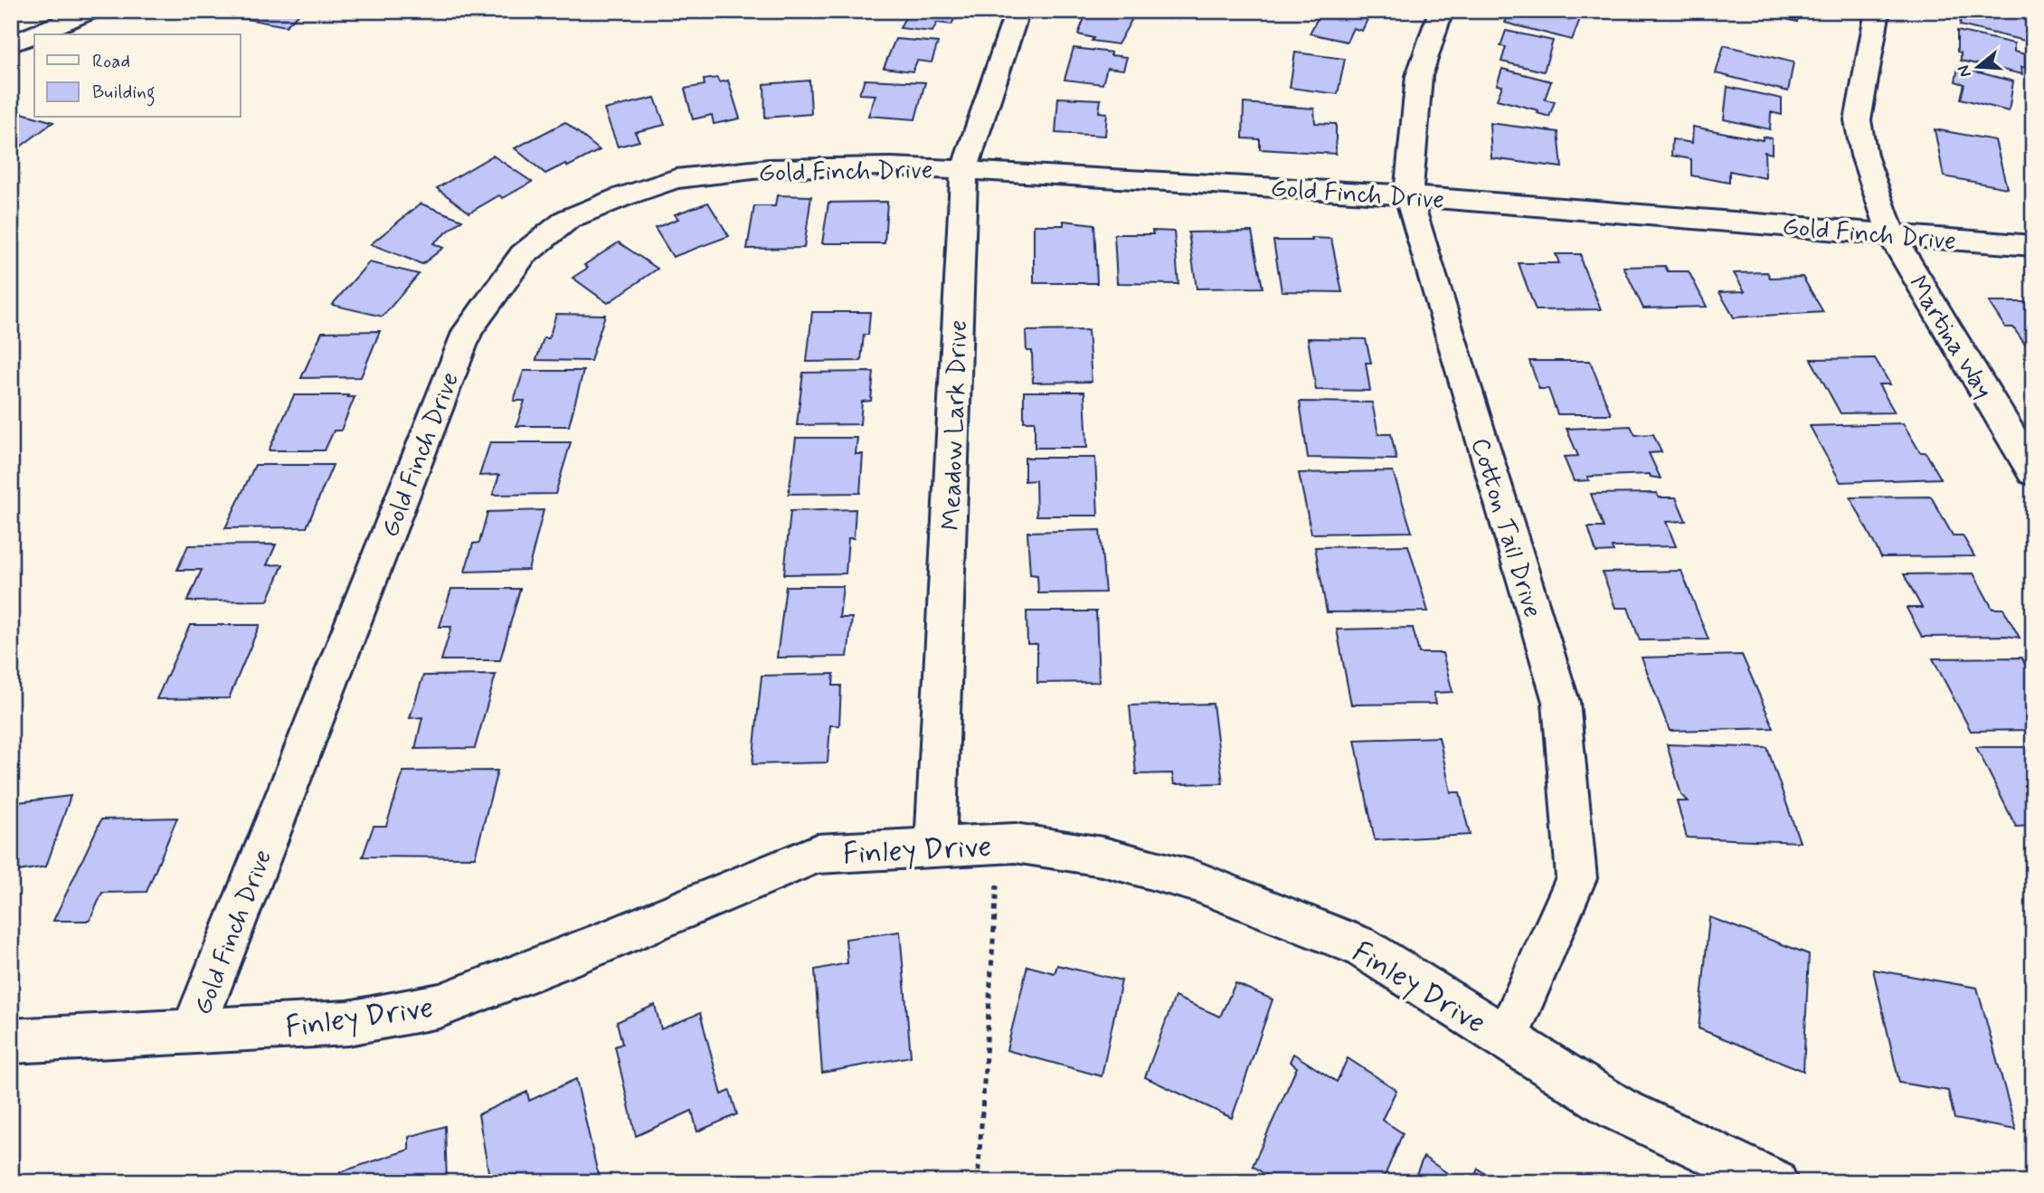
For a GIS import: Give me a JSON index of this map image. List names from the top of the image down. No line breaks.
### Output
{"streets":{"street":["Gold Finch Drive","Martina Way","Meadow Lark Drive","Cotton Tail Drive","Finley Drive"]},"crossings":[["Gold Finch Drive","Martina Way"],["Gold Finch Drive","Meadow Lark Drive"],["Gold Finch Drive","Cotton Tail Drive"],["Gold Finch Drive","Finley Drive"],["Meadow Lark Drive","Finley Drive"],["Cotton Tail Drive","Finley Drive"]],"legend":["Road","Building"],"north":"left"}
